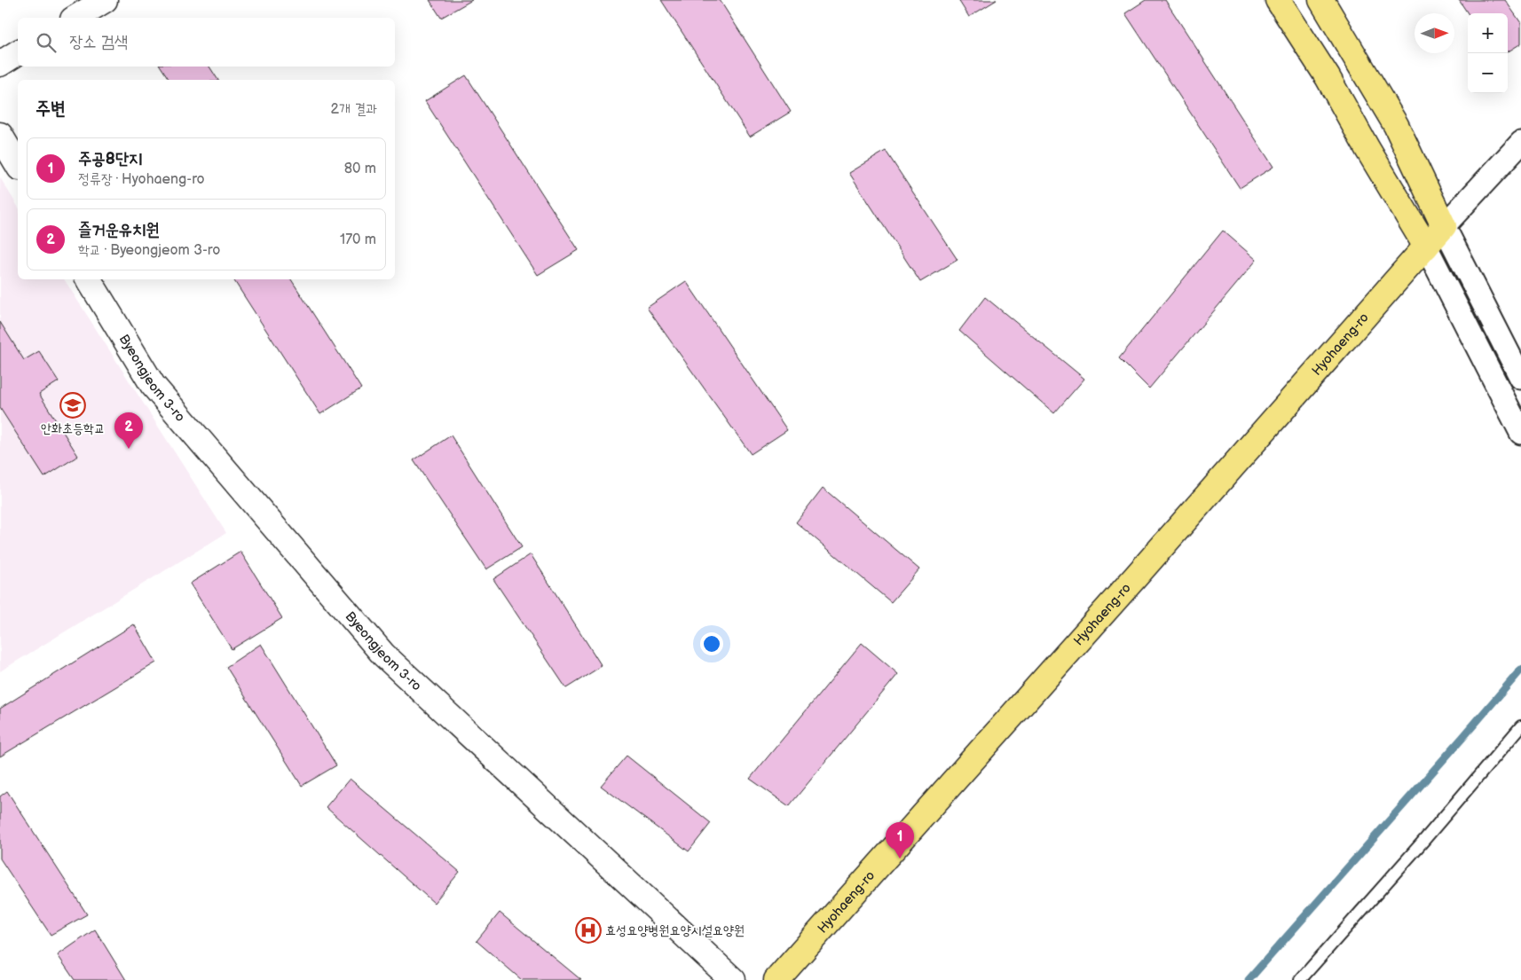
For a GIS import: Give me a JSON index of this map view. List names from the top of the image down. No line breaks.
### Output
{"streets":{"main road":["Hyohaeng-ro"],"street":["Byeongjeom 3-ro"]},"places":{"school or university":["안화초등학교"],"hospital":["효성요양병원요양시설요양원"]},"north":"right","page":{"map_buttons":["+","−"],"search":"장소 검색","heading":["주변","2개 결과"],"list":[{"mark":"1","name":"주공8단지","note":"정류장 · Hyohaeng-ro","value":"80 m"},{"mark":"2","name":"즐거운유치원","note":"학교 · Byeongjeom 3-ro","value":"170 m"}],"pins":["2","1"]}}
